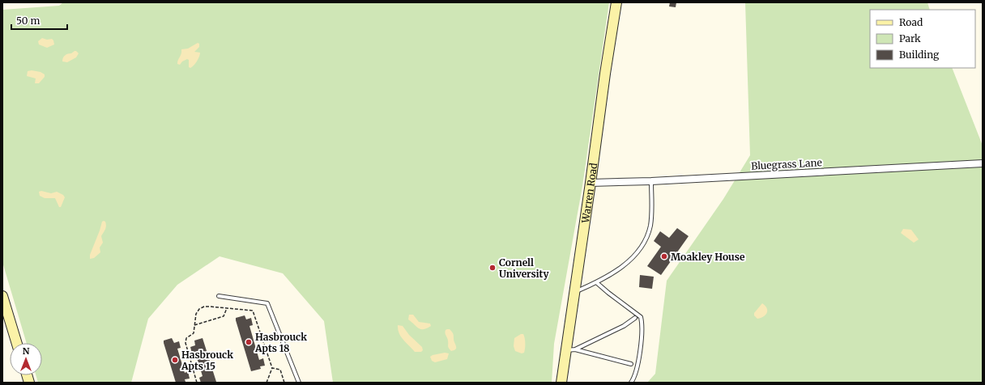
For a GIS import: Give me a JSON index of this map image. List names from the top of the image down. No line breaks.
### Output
{"streets":{"street":["Bluegrass Lane","Warren Road"]},"crossings":[["Bluegrass Lane","Warren Road"]],"places":["Moakley House","Cornell University","Hasbrouck Apts 18","Hasbrouck Apts 15"],"legend":["Road","Park","Building"],"scale_bar":"50 m","north":"top"}
